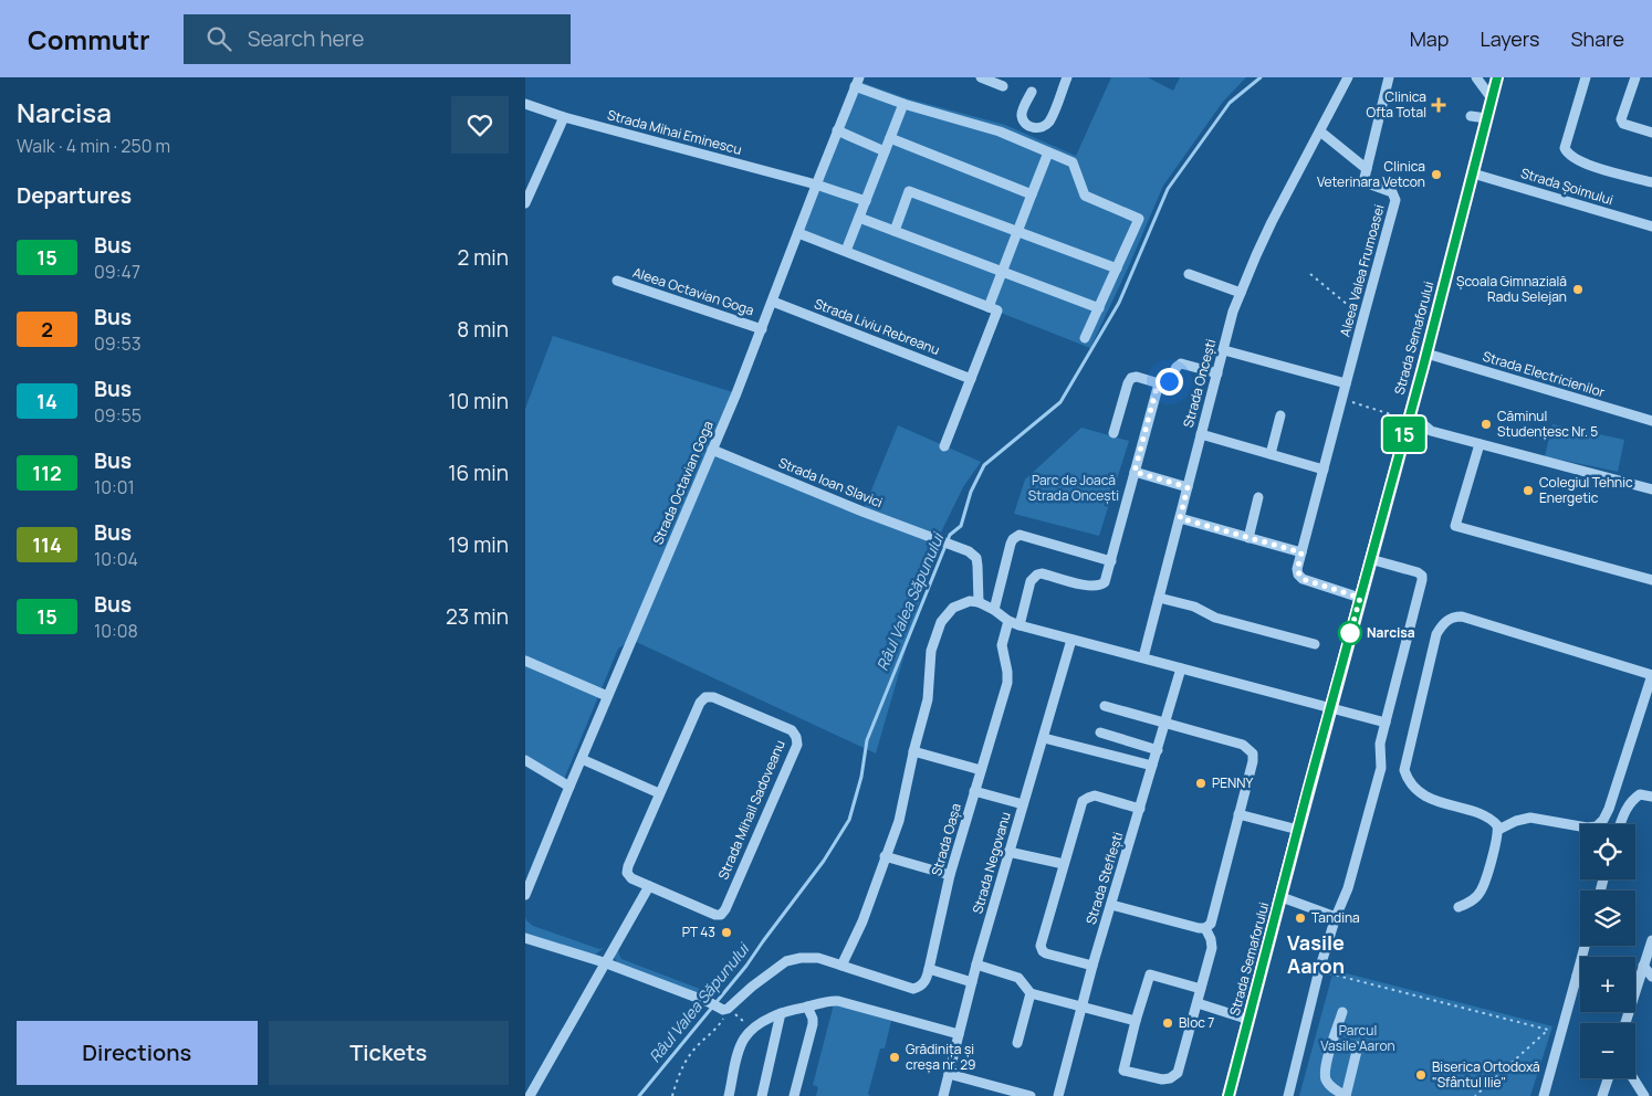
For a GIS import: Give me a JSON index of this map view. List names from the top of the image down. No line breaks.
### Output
{"streets":{"main road":["Strada Semaforului"],"street":["Strada Mihai Eminescu","Strada Șoimului","Aleea Valea Frumoasei","Aleea Octavian Goga","Strada Liviu Rebreanu","Strada Electricienilor","Strada Oncești","Strada Octavian Goga","Strada Ioan Slavici","Strada Mihail Sadoveanu","Strada Oașa","Strada Negovanu","Strada Steflești"]},"crossings":[["Strada Mihai Eminescu","Strada Octavian Goga"],["Strada Șoimului","Strada Semaforului"],["Aleea Valea Frumoasei","Strada Semaforului"],["Aleea Octavian Goga","Strada Octavian Goga"],["Strada Liviu Rebreanu","Strada Octavian Goga"],["Strada Semaforului","Strada Electricienilor"],["Strada Octavian Goga","Strada Ioan Slavici"]],"districts":["Vasile Aaron"],"water":["Râul Valea Săpunului"],"parks":["Parc de Joacă Strada Oncești","Parcul Vasile Aaron"],"places":{"health":["Clinica Ofta Total"],"other":["Clinica Veterinara Vetcon","Școala Gimnazială Radu Selejan","Căminul Studențesc Nr. 5","Colegiul Tehnic Energetic","Narcisa","PENNY","Tandina","PT 43","Bloc 7","Grădinița și creșa nr. 29","Biserica Ortodoxă \"Sfântul Ilie\""]},"lines":["bus line 15"],"page":{"header":"Commutr","search":"Search here","nav":["Map","Layers","Share"],"heading":[["Narcisa","Walk · 4 min · 250 m"],"Departures"],"on_map":"15","list":[{"mark":"15","name":"Bus","note":"09:47","value":"2 min"},{"mark":"2","name":"Bus","note":"09:53","value":"8 min"},{"mark":"14","name":"Bus","note":"09:55","value":"10 min"},{"mark":"112","name":"Bus","note":"10:01","value":"16 min"},{"mark":"114","name":"Bus","note":"10:04","value":"19 min"},{"mark":"15","name":"Bus","note":"10:08","value":"23 min"}],"map_buttons":["+","−"],"buttons":["Directions","Tickets"]}}
